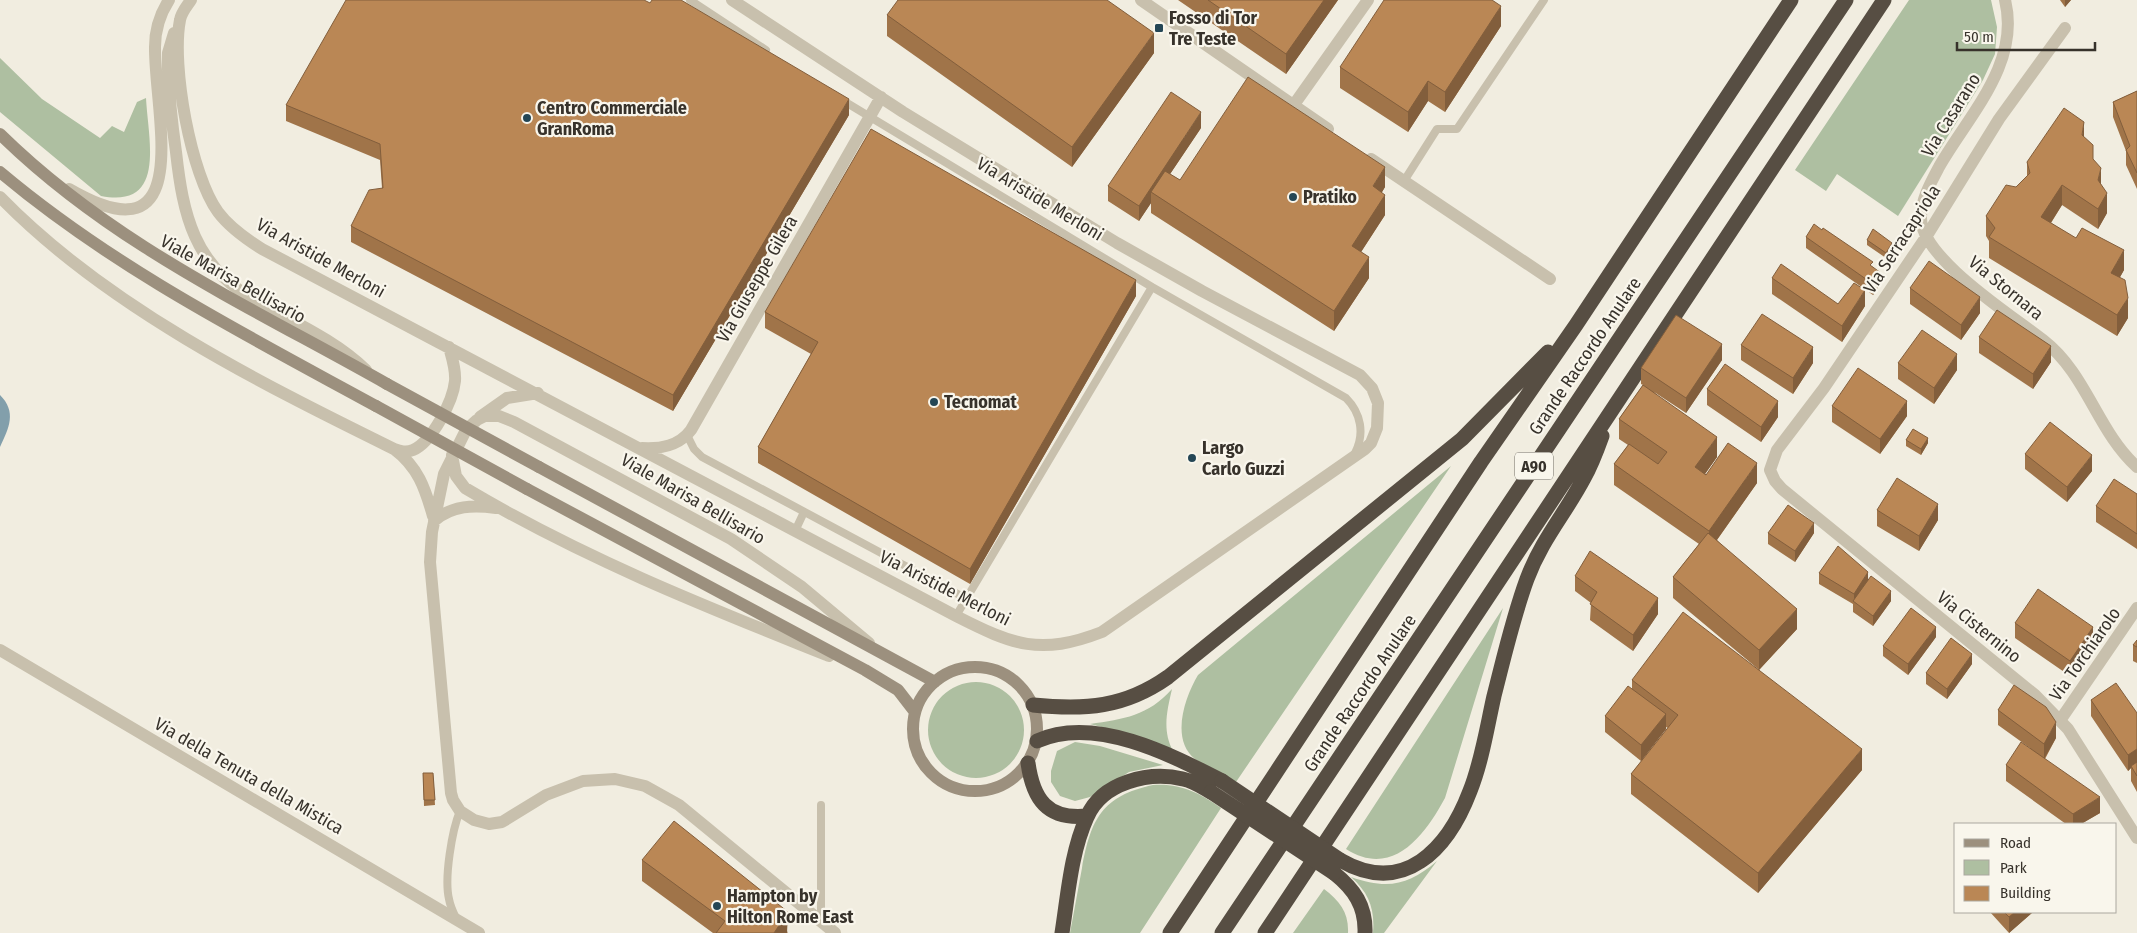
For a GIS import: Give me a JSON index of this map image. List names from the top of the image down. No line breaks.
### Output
{"streets":{"highway":["Grande Raccordo Anulare","A90"],"main road":["Viale Marisa Bellisario"],"street":["Via Casarano","Via Aristide Merloni","Via Serracapriola","Via Giuseppe Gilera","Via Stornara","Via Cisternino","Via Torchiarolo","Via della Tenuta della Mistica"]},"crossings":[["Via Casarano","Via Stornara"],["Via Aristide Merloni","Via Giuseppe Gilera"],["Via Serracapriola","Via Stornara"],["Via Serracapriola","Via Cisternino"],["Via Cisternino","Via Torchiarolo"]],"places":{"transit":["Fosso di Tor Tre Teste"],"other":["Centro Commerciale GranRoma","Pratiko","Tecnomat","Largo Carlo Guzzi","Hampton by Hilton Rome East"]},"legend":["Road","Park","Building"],"scale_bar":"50 m"}
